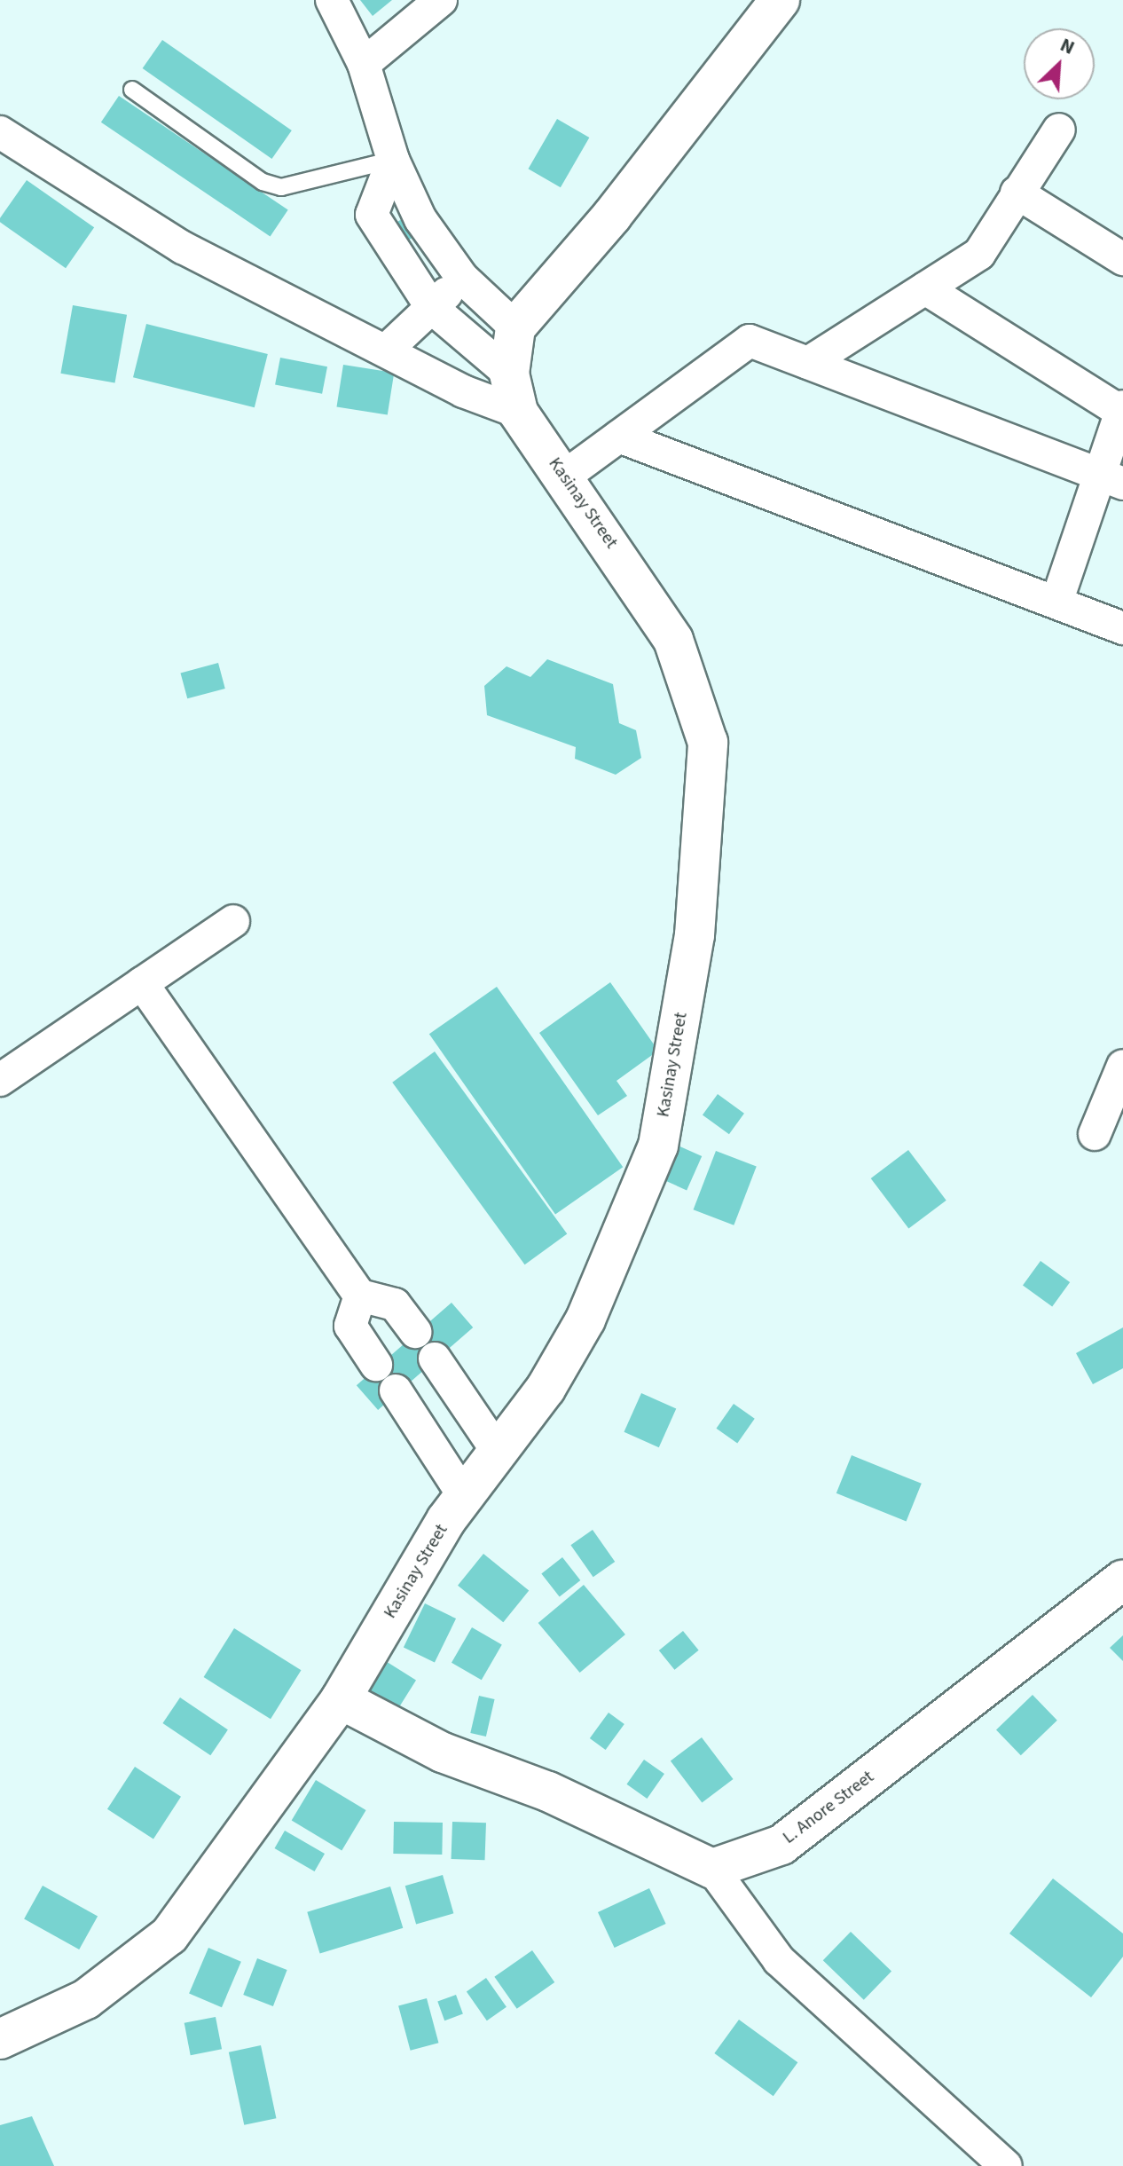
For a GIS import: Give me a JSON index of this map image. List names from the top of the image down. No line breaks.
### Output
{"streets":{"street":["Kasinay Street","L. Anore Street"]},"north":"top right"}
